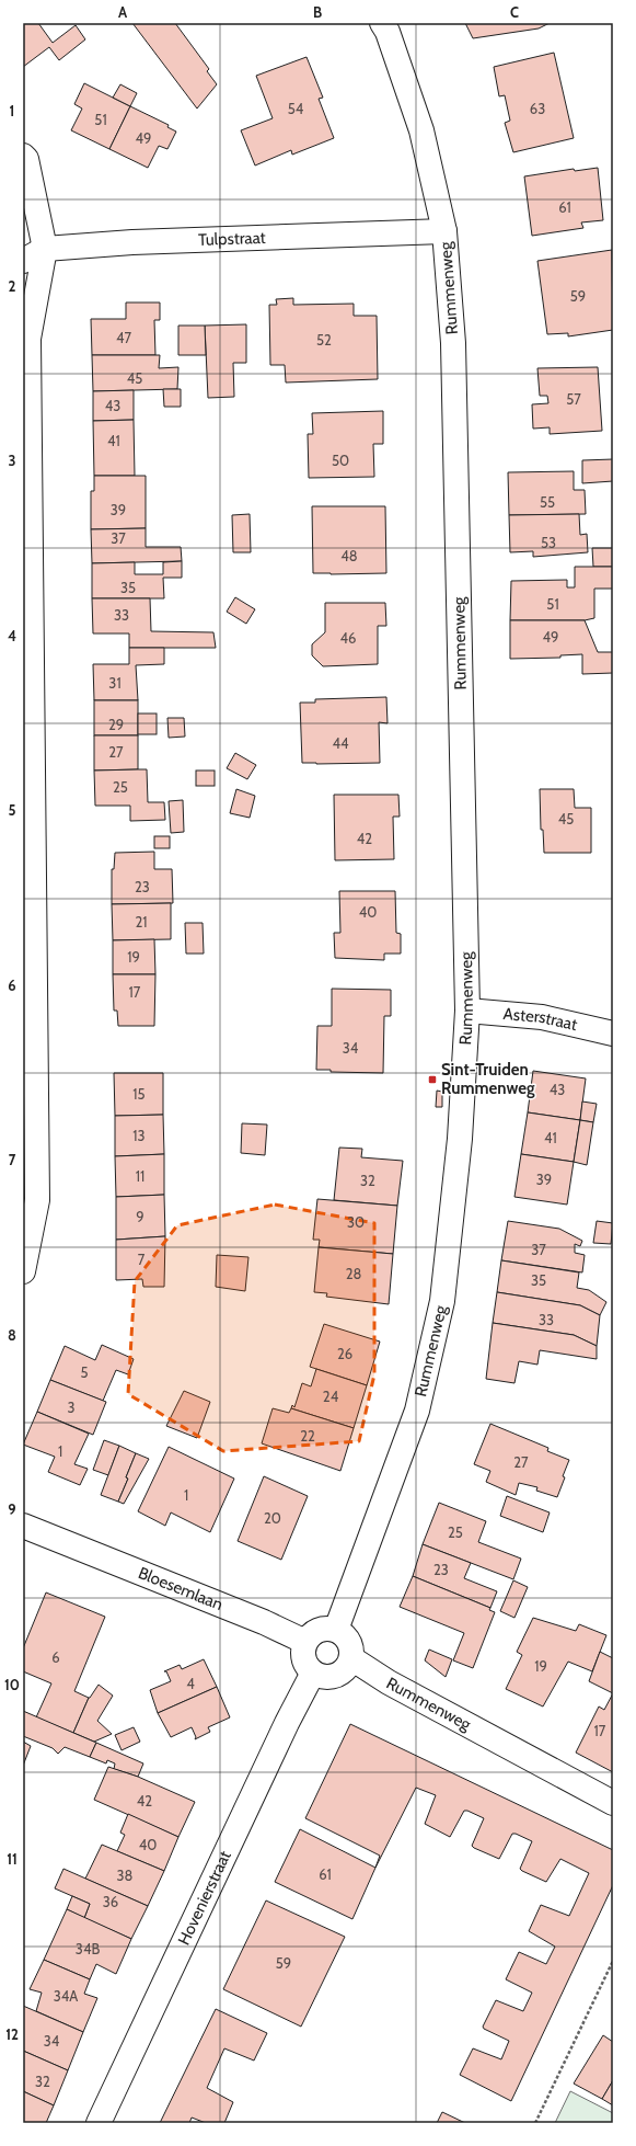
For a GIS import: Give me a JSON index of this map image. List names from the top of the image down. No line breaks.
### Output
{"streets":{"street":["Tulpstraat","Rummenweg","Asterstraat","Bloesemlaan","Hovenierstraat"]},"crossings":[["Tulpstraat","Rummenweg"],["Rummenweg","Asterstraat"],["Rummenweg","Bloesemlaan"],["Rummenweg","Hovenierstraat"],["Bloesemlaan","Hovenierstraat"]],"places":{"transit":["Sint-Truiden Rummenweg"]},"house_numbers":["54","63","51","49","61","59","47","52","45","57","43","41","50","55","39","37","53","48","35","51","33","49","46","31","29","44","27","25","45","42","23","40","21","19","17","34","43","15","13","41","11","39","32","9","30","37","7","28","35","33","26","5","24","3","22","1","27","1","20","25","23","6","19","4","17","42","40","61","38","36","34B","59","34A","34","32"],"grid":{"columns":["A","B","C"],"rows":["1","2","3","4","5","6","7","8","9","10","11","12"]}}
